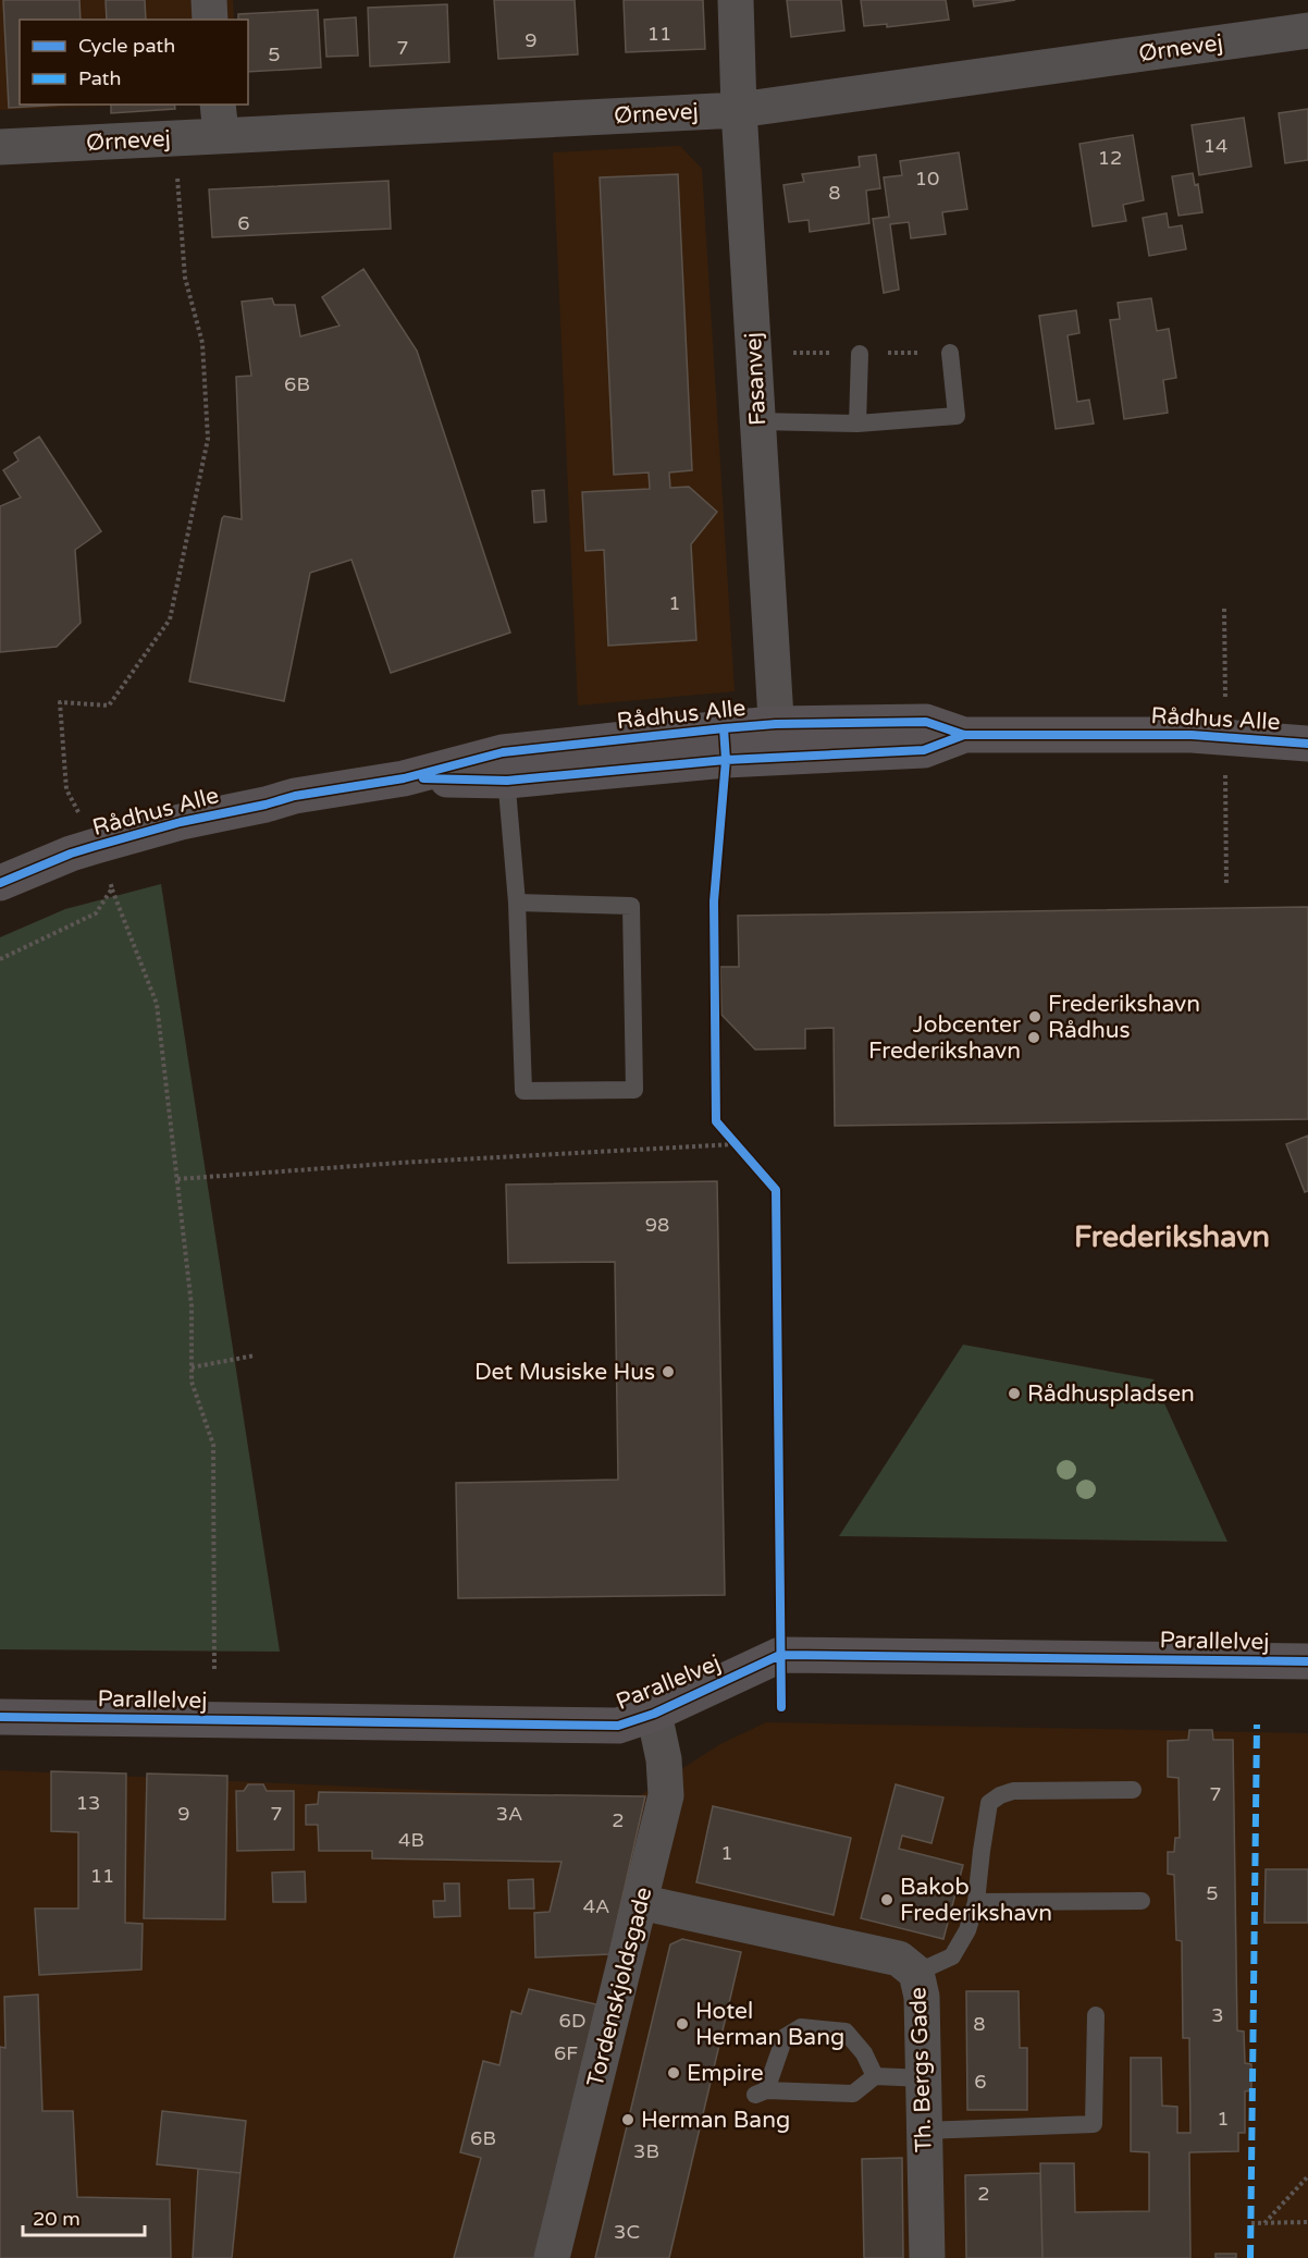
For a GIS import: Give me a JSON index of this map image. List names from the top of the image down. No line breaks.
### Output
{"streets":{"street":["Ørnevej","Fasanvej","Rådhus Alle","Parallelvej","Tordenskjoldsgade","Th. Bergs Gade"]},"crossings":[["Ørnevej","Fasanvej"],["Fasanvej","Rådhus Alle"],["Parallelvej","Tordenskjoldsgade"],["Tordenskjoldsgade","Th. Bergs Gade"]],"districts":["Frederikshavn"],"places":["Frederikshavn Rådhus","Jobcenter Frederikshavn","Det Musiske Hus","Rådhuspladsen","Bakob Frederikshavn","Hotel Herman Bang","Empire","Herman Bang"],"house_numbers":["11","9","7","5","14","12","10","8","6","6B","1","98","7","13","9","7","3A","2","4B","1","11","5","4A","3","6D","8","6F","6","1","6B","3B","2","3C"],"legend":["Cycle path","Path"],"scale_bar":"20 m"}
